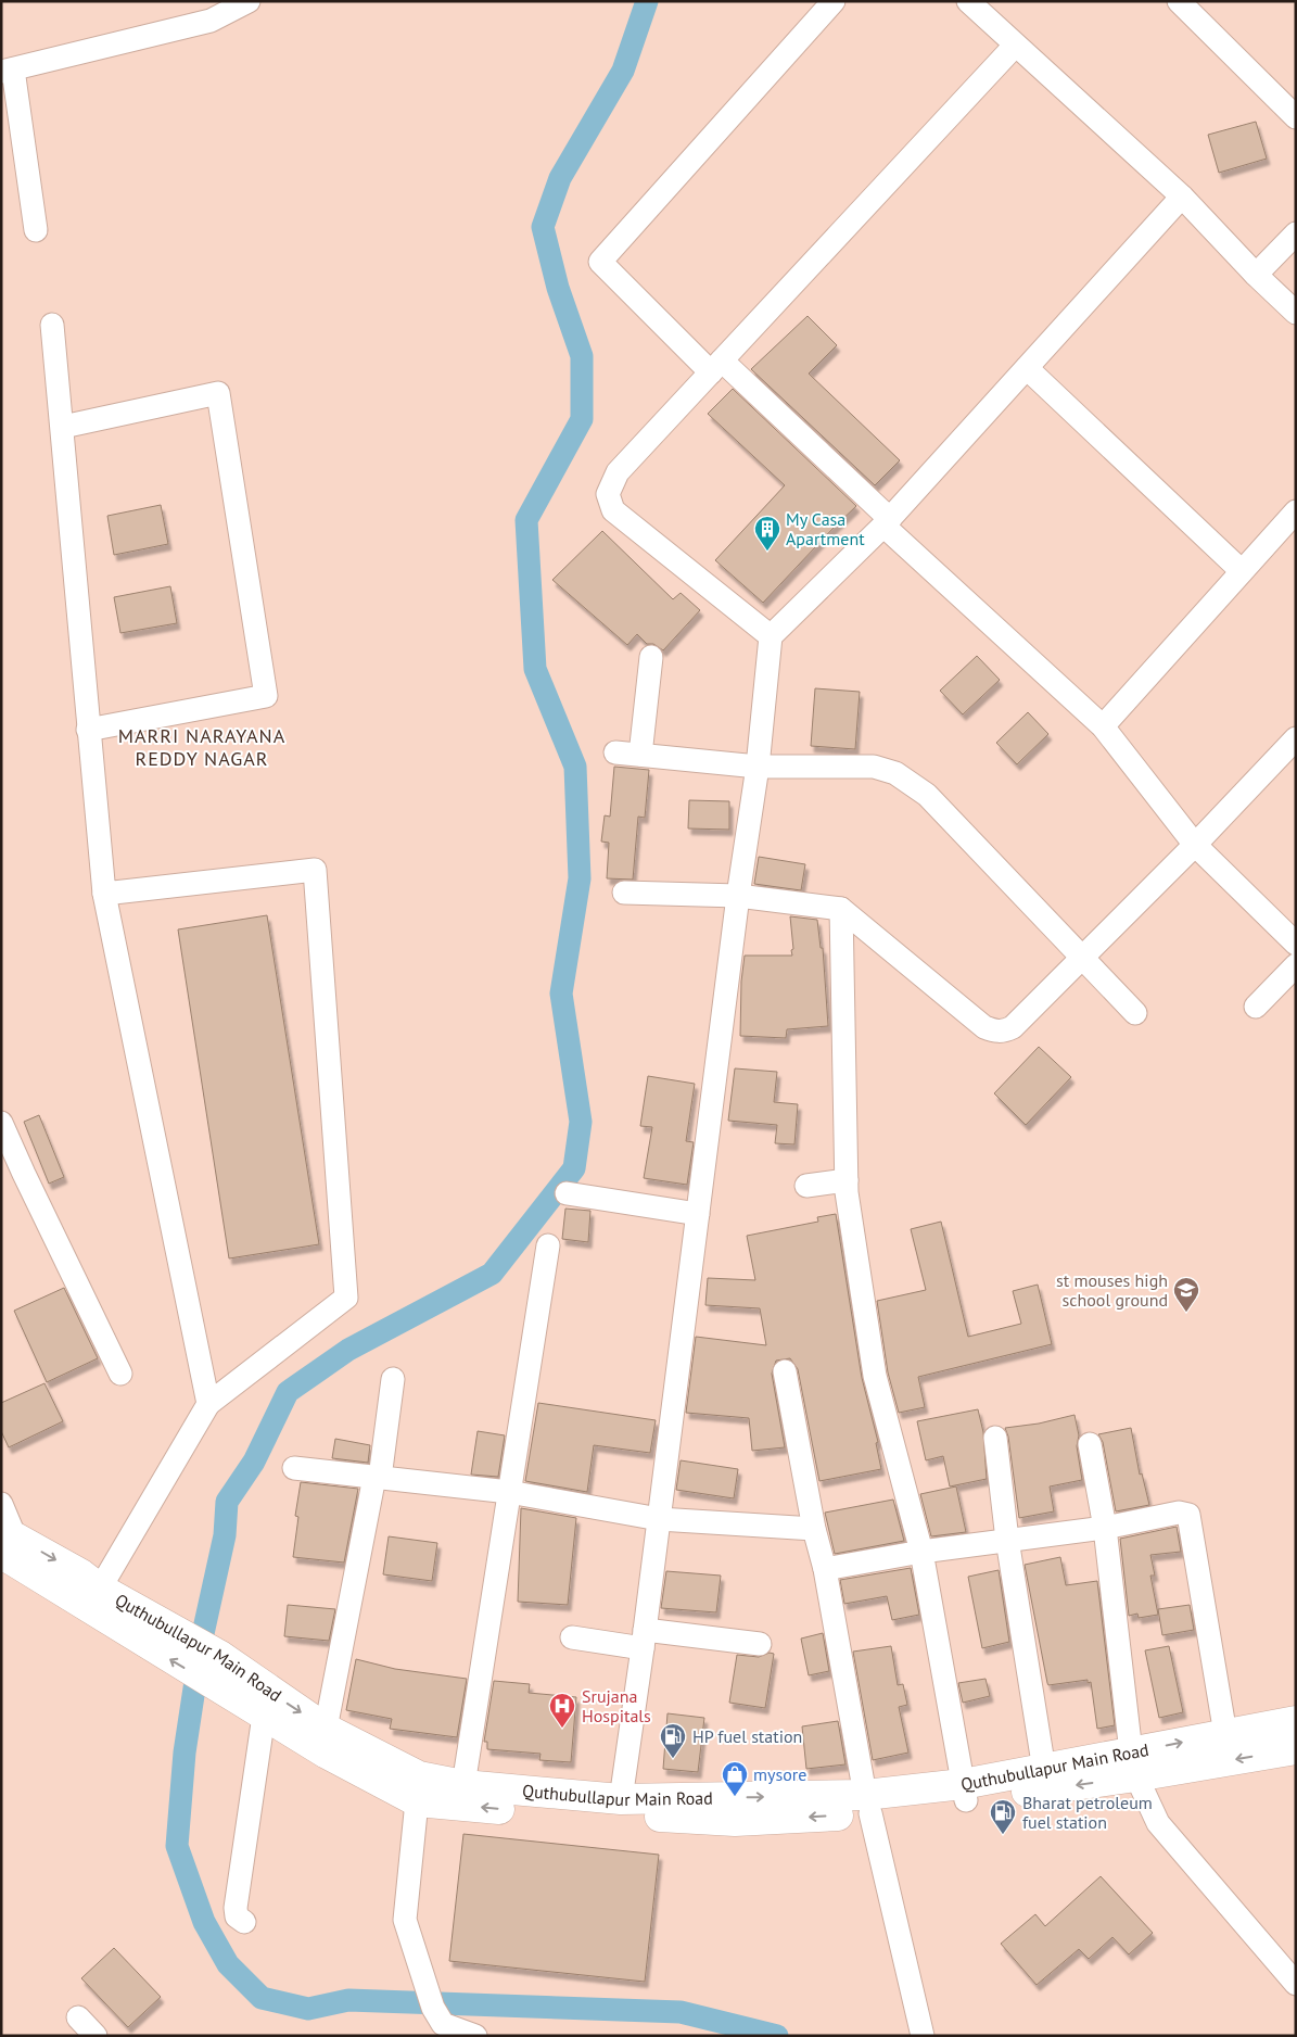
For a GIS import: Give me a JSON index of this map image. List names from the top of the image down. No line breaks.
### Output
{"streets":{"main road":["Quthubullapur Main Road"]},"districts":["MARRI NARAYANA REDDY NAGAR"],"places":{"building":["My Casa Apartment"],"school or university":["st mouses high school ground"],"hospital":["Srujana Hospitals"],"fuel station":["HP fuel station","Bharat petroleum fuel station"],"shop":["mysore"]}}
